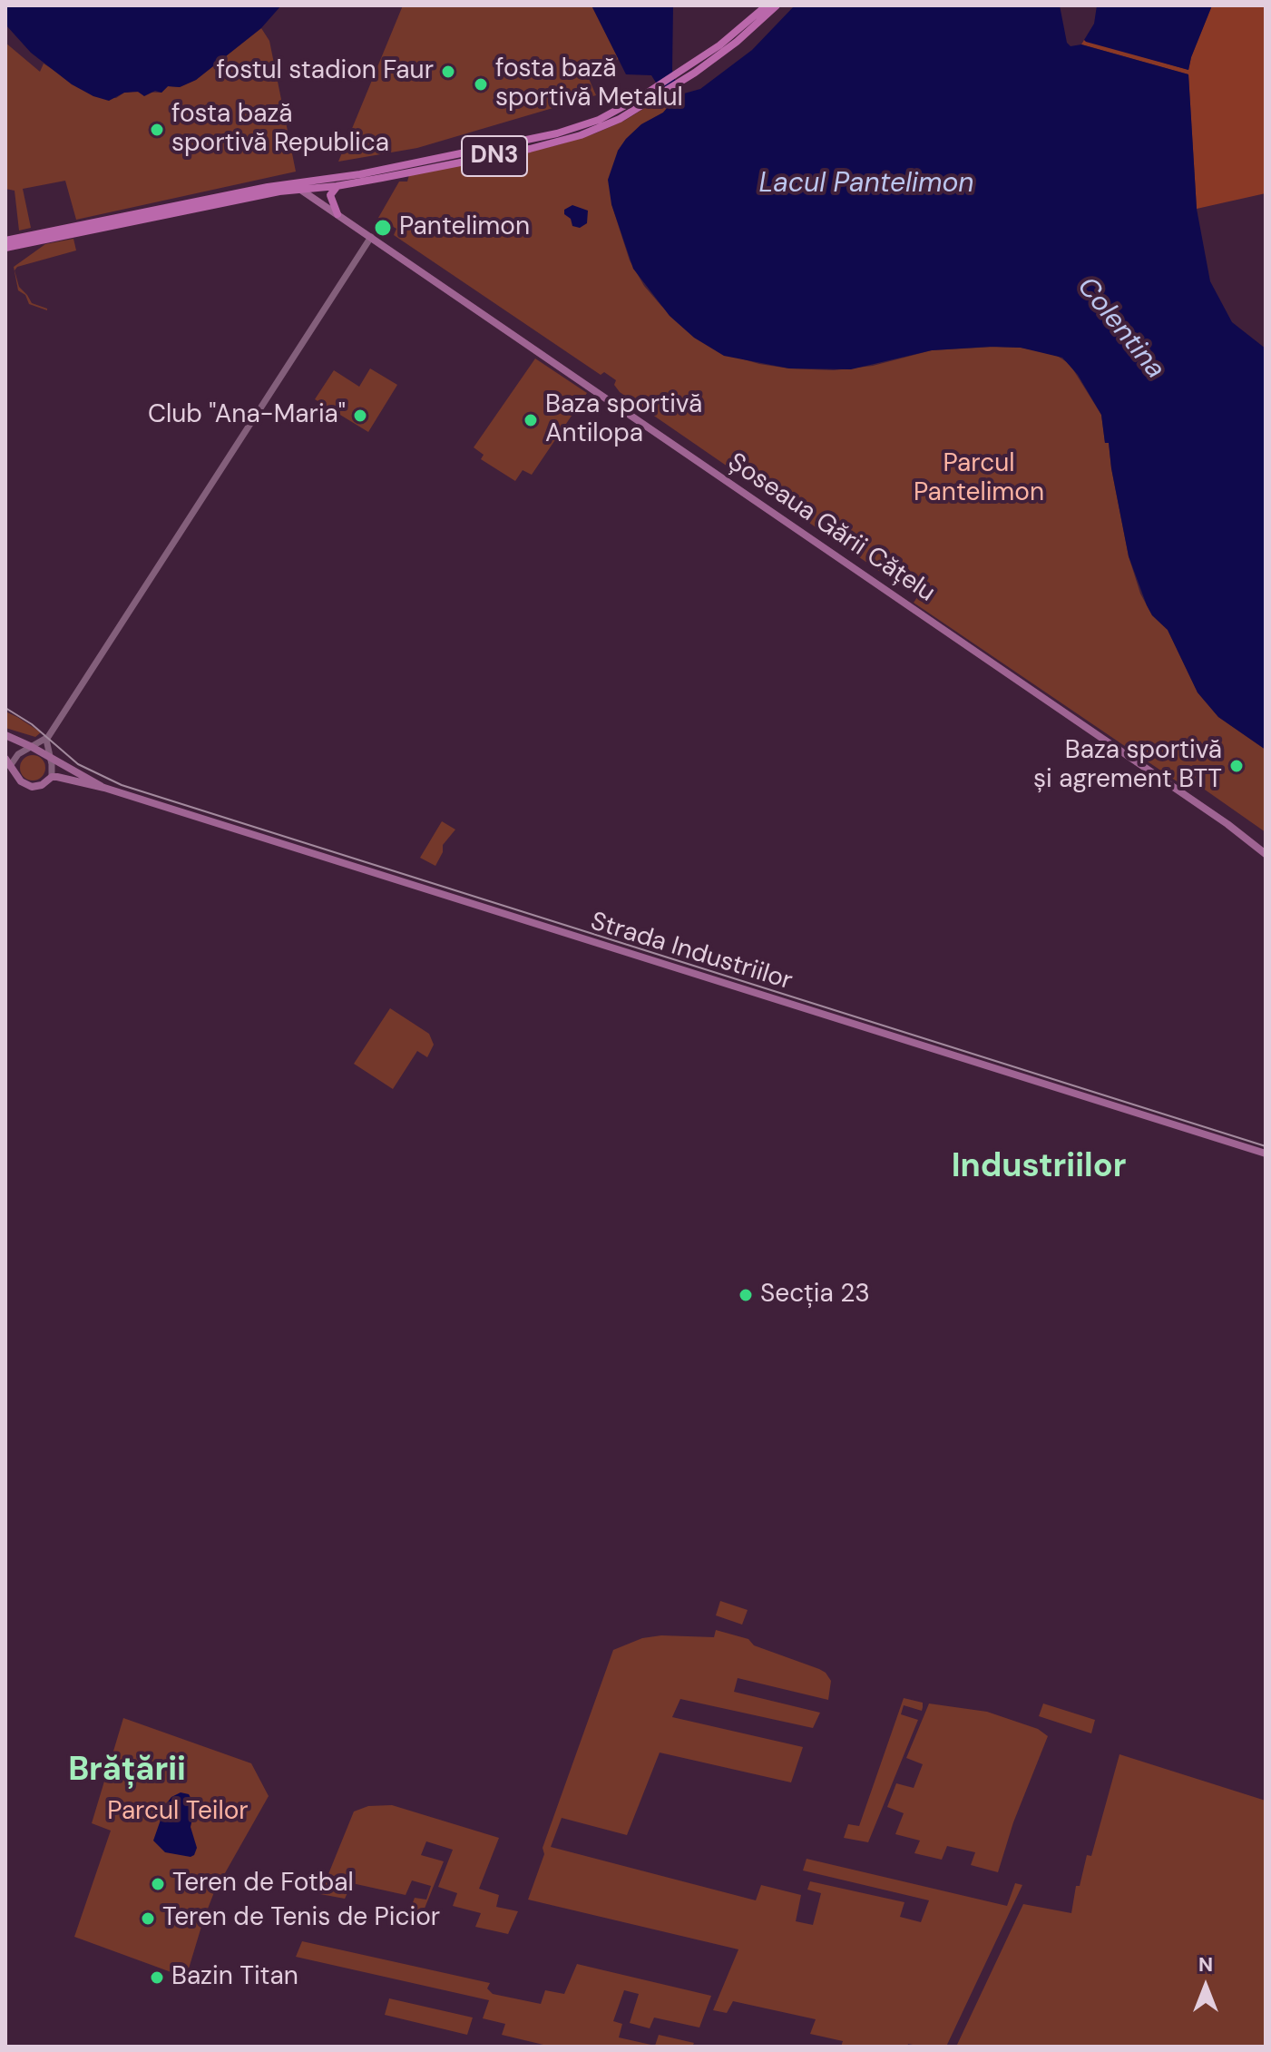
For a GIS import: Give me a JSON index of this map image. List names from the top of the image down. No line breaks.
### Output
{"streets":{"main road":["DN3","Șoseaua Gării Cățelu","Strada Industriilor"]},"crossings":[["DN3","Șoseaua Gării Cățelu"]],"districts":["Industriilor","Brățării"],"water":["Lacul Pantelimon","Colentina"],"parks":["Parcul Pantelimon","Parcul Teilor"],"places":["fostul stadion Faur","fosta bază sportivă Metalul","fosta bază sportivă Republica","Pantelimon","Club \"Ana-Maria\"","Baza sportivă Antilopa","Baza sportivă și agrement BTT","Secția 23","Teren de Fotbal","Teren de Tenis de Picior","Bazin Titan"],"north":"top"}
